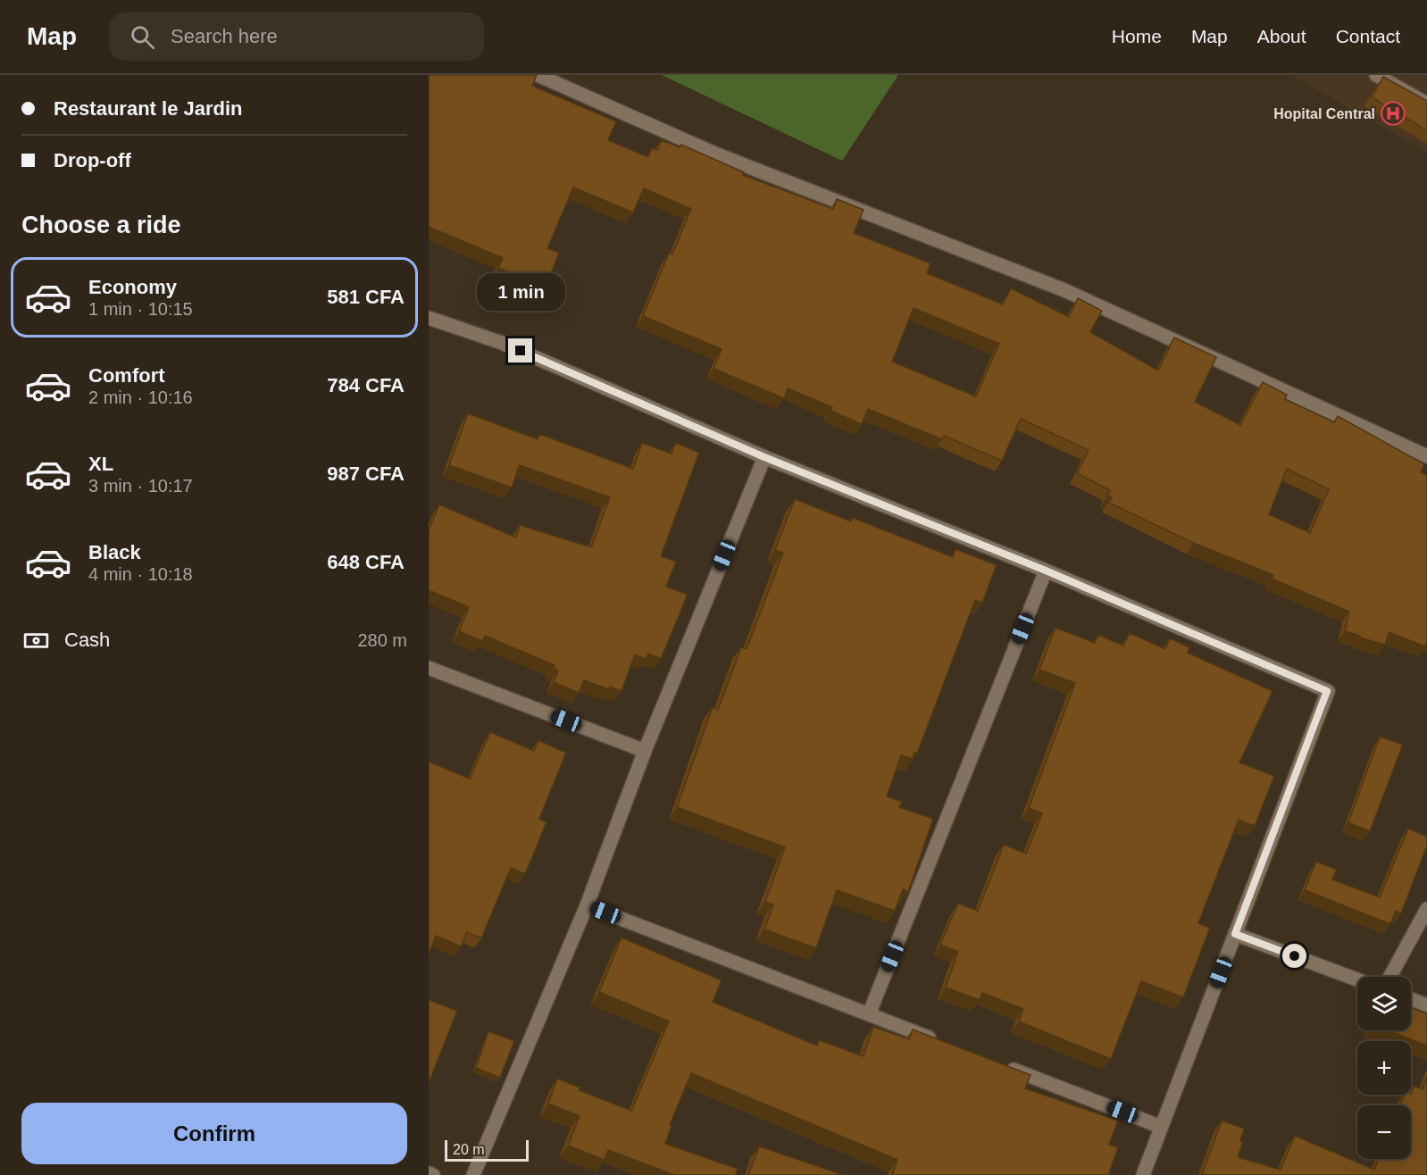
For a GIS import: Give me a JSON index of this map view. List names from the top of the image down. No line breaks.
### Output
{"places":{"hospital":["Hopital Central"]},"scale_bar":"20 m","page":{"header":"Map","search":"Search here","nav":["Home","Map","About","Contact"],"banner":["Restaurant le Jardin","Drop-off"],"heading":"Choose a ride","list":[{"name":"Economy","note":"1 min · 10:15","value":"581 CFA"},{"name":"Comfort","note":"2 min · 10:16","value":"784 CFA"},{"name":"XL","note":"3 min · 10:17","value":"987 CFA"},{"name":"Black","note":"4 min · 10:18","value":"648 CFA"}],"bubble":"1 min","pay":["Cash","280 m"],"map_buttons":["+","−"],"buttons":"Confirm","scale":"20 m"}}
